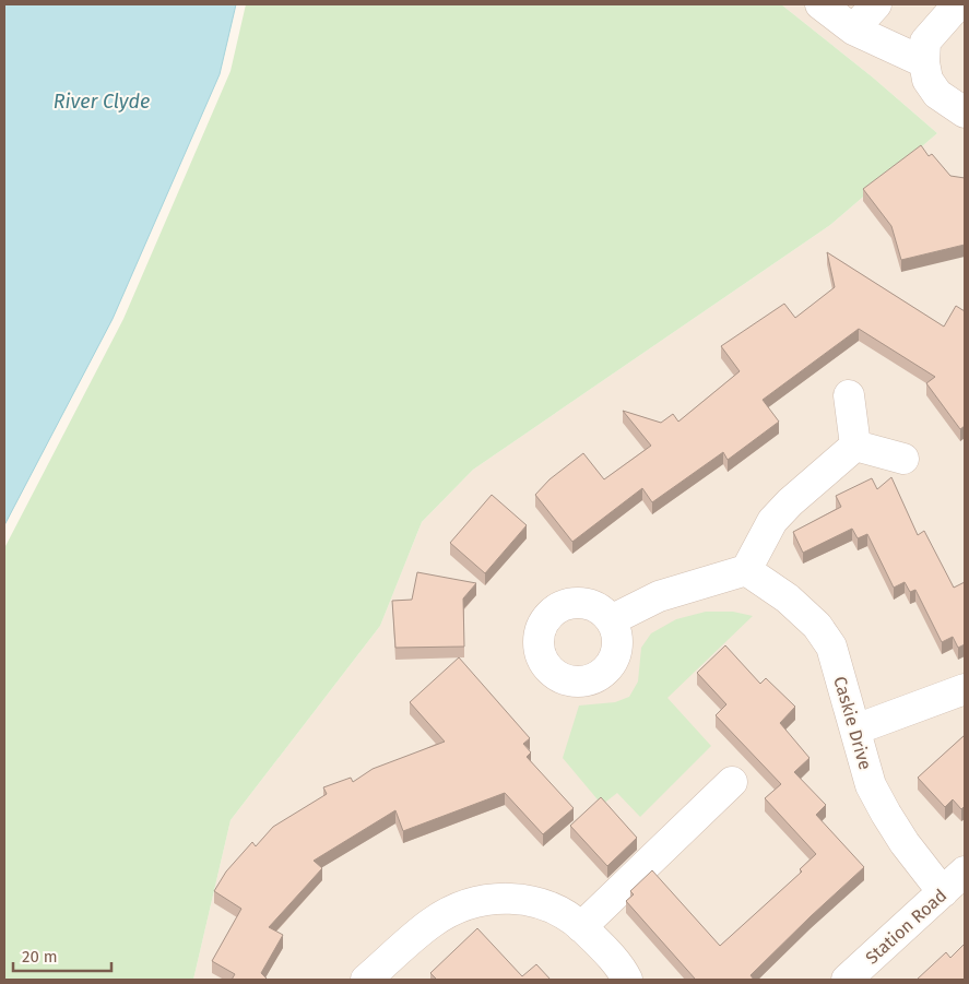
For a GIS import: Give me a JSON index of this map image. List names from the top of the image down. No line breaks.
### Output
{"streets":{"street":["Caskie Drive","Station Road"]},"crossings":[["Caskie Drive","Station Road"]],"water":["River Clyde"],"scale_bar":"20 m"}
